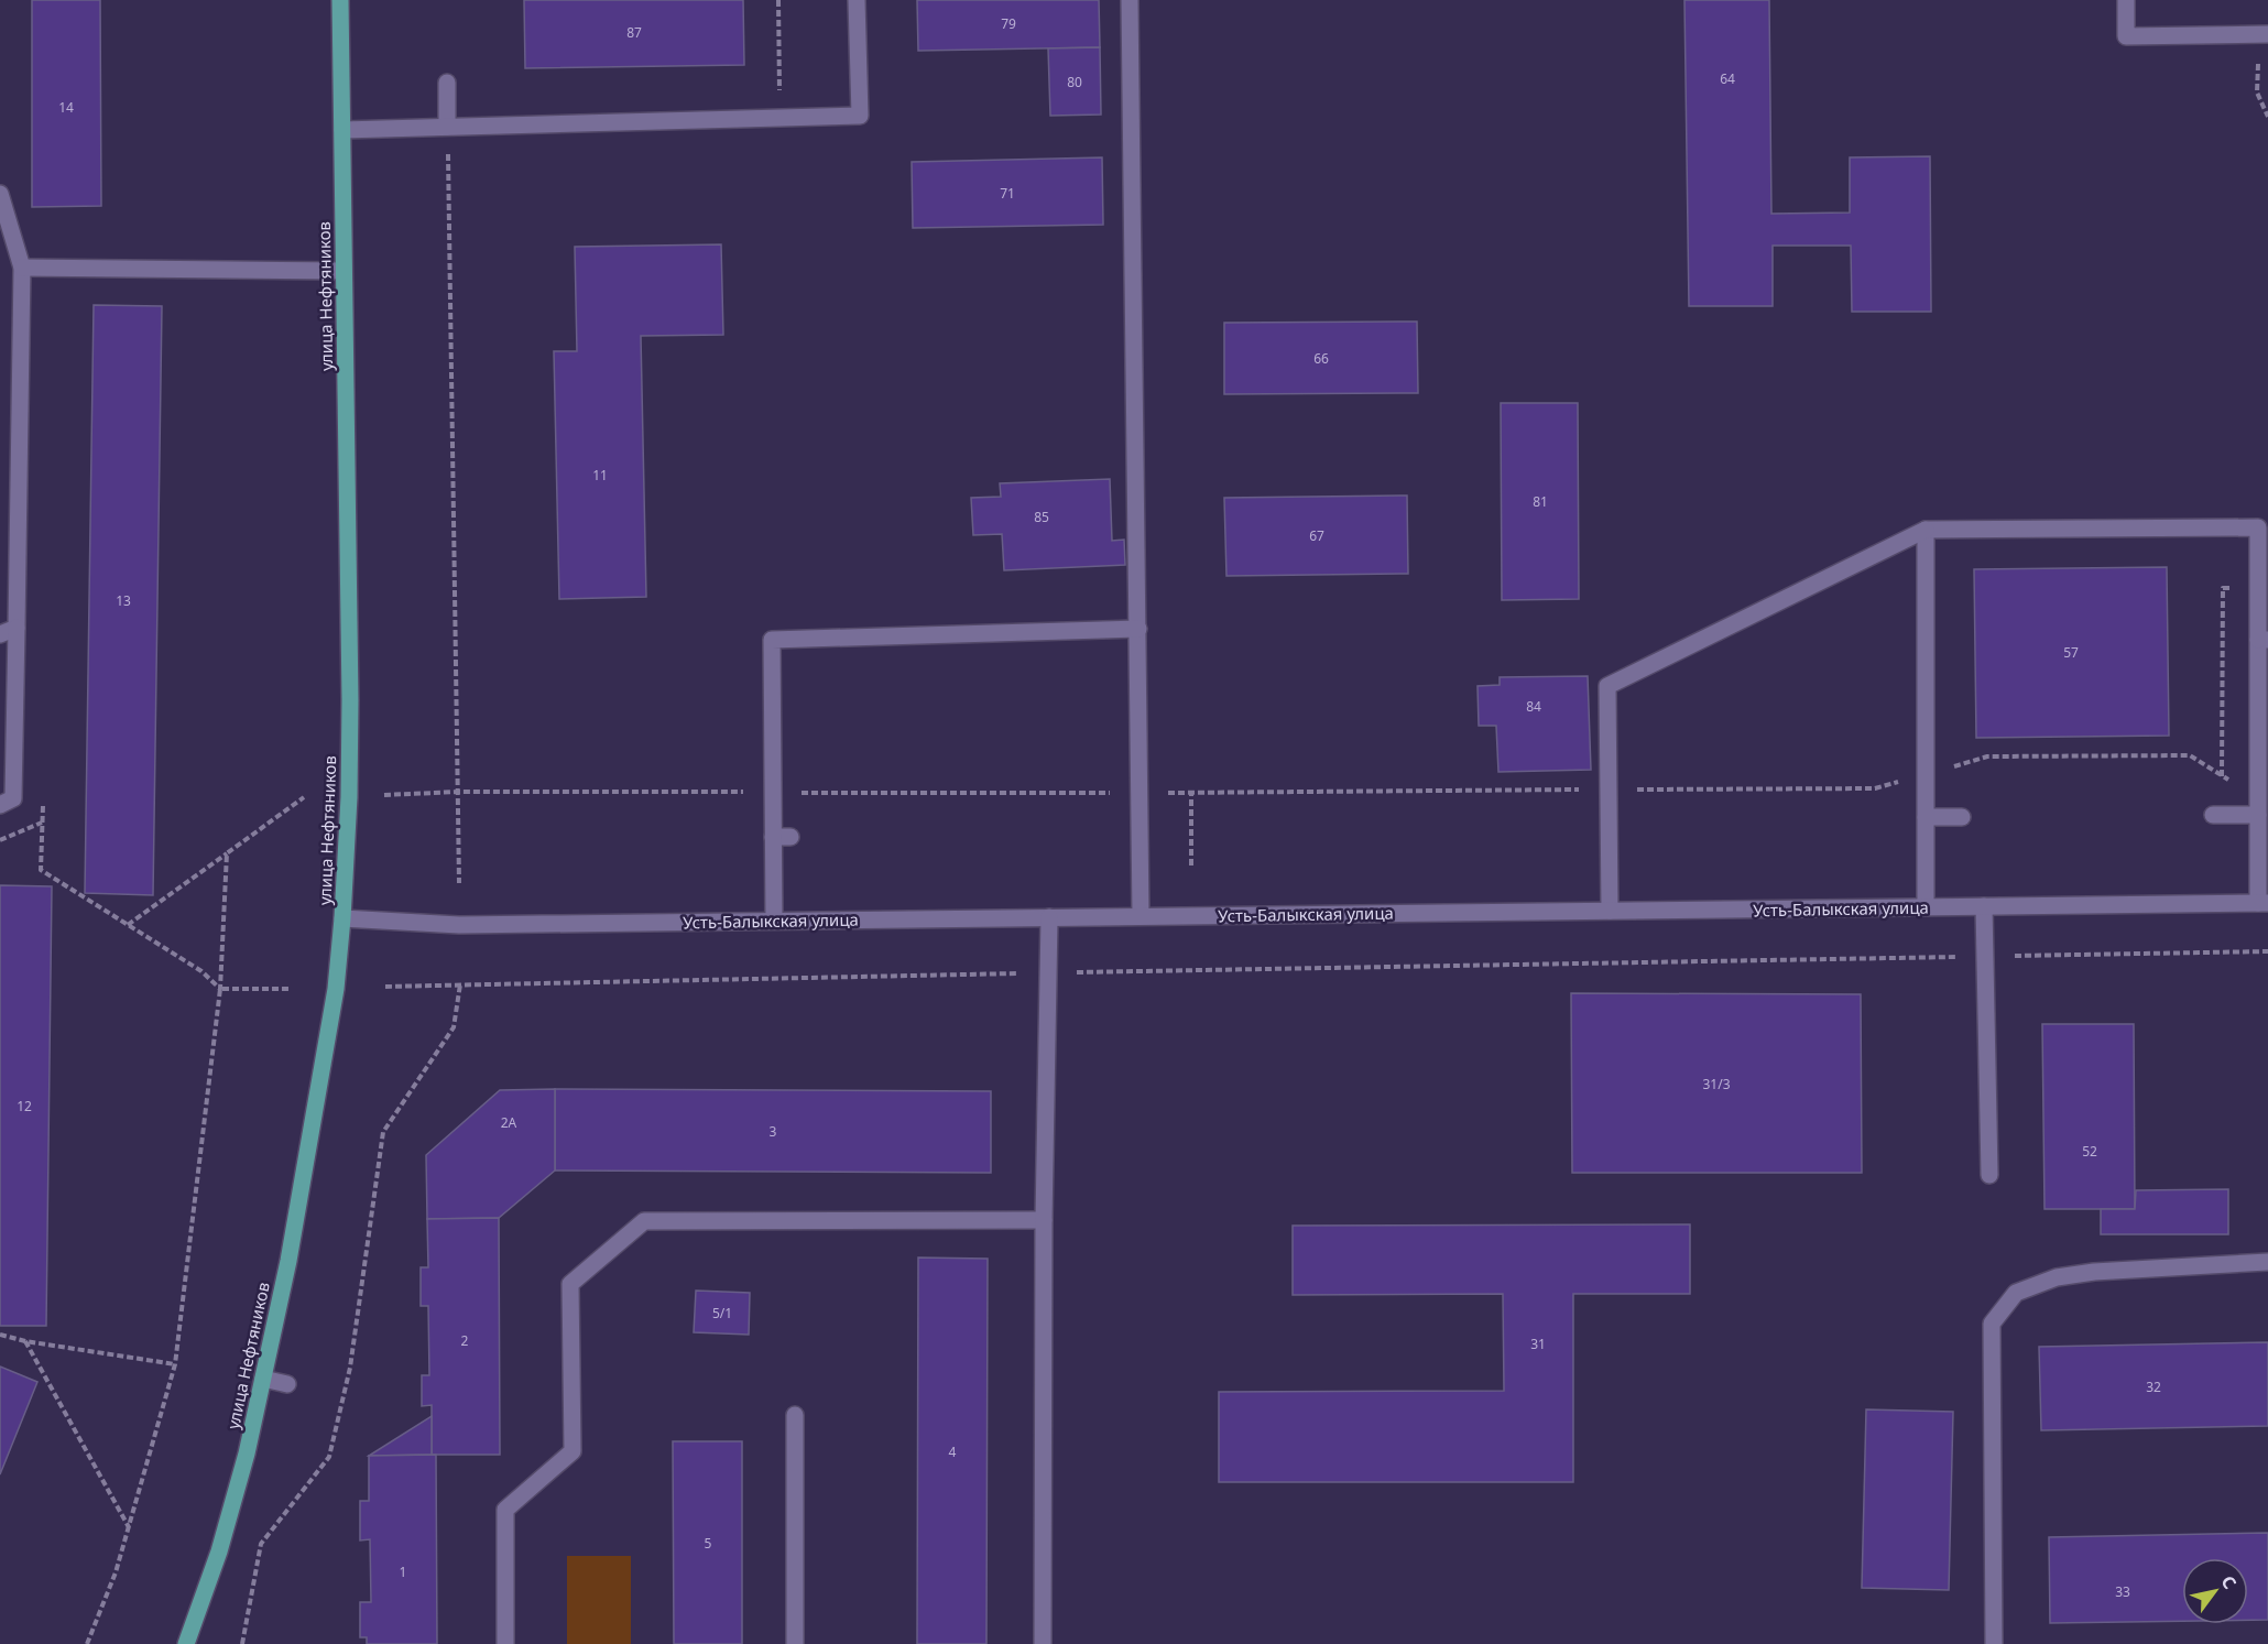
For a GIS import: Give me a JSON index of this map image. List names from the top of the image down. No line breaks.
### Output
{"streets":{"main road":["улица Нефтяников"],"street":["Усть-Балыкская улица"]},"crossings":[["улица Нефтяников","Усть-Балыкская улица"]],"house_numbers":["79","87","64","80","14","71","66","11","81","85","67","13","57","84","31/3","12","2А","3","52","5/1","2","31","32","4","5","1","33"],"north":"top right"}
